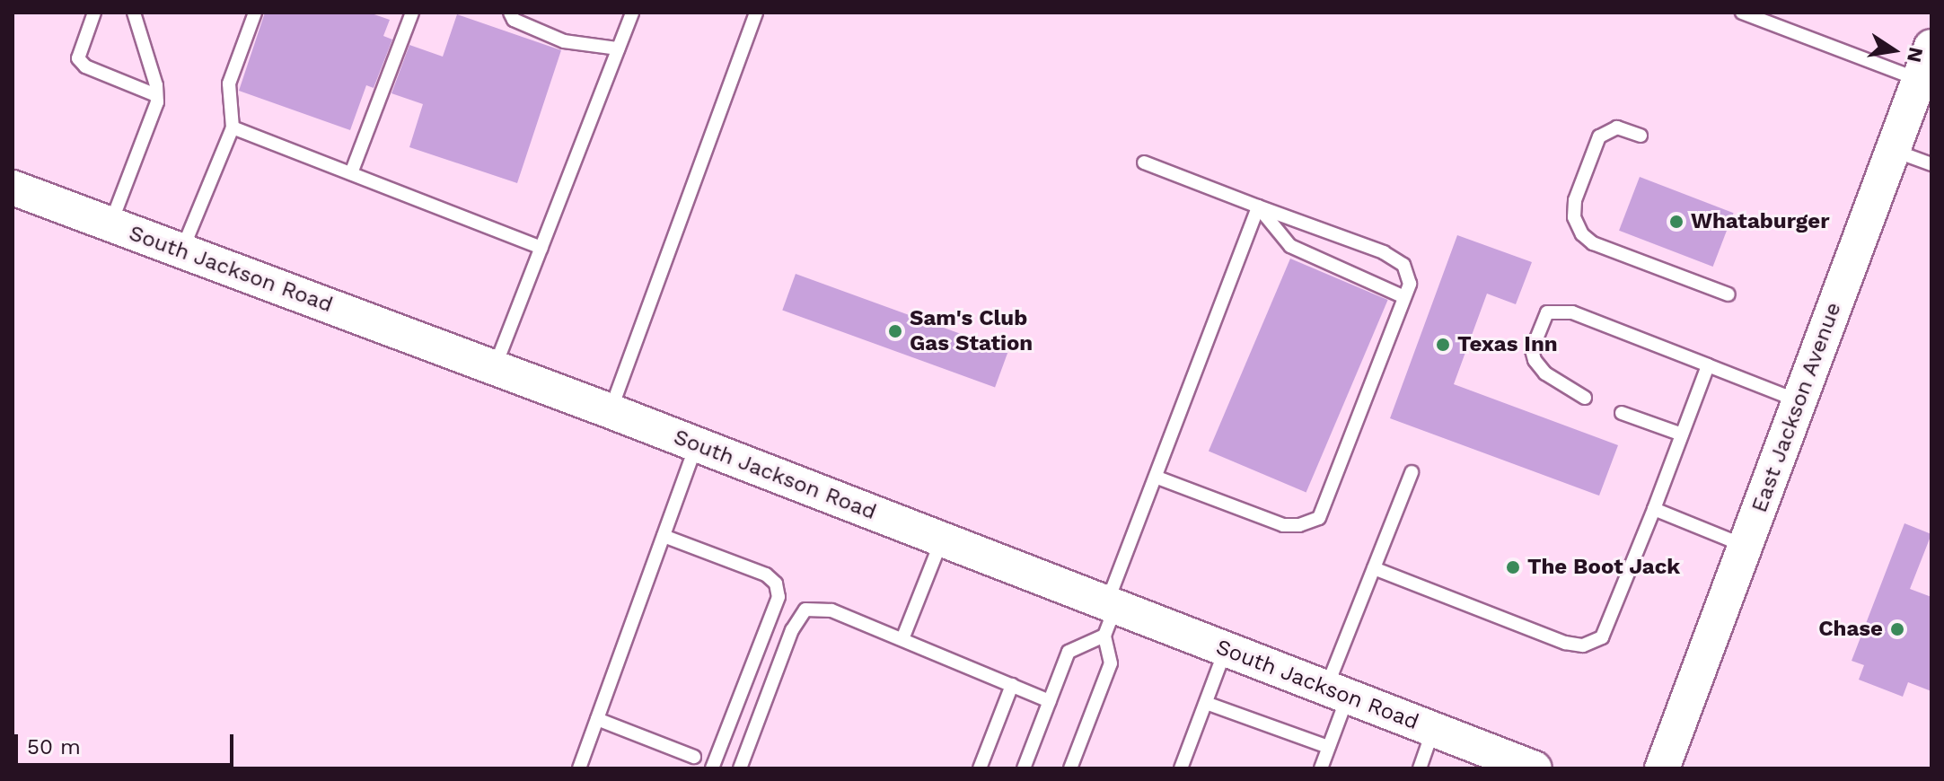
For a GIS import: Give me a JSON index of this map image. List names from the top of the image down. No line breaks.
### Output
{"streets":{"main road":["South Jackson Road","East Jackson Avenue"]},"places":["Whataburger","Sam's Club Gas Station","Texas Inn","The Boot Jack","Chase"],"scale_bar":"50 m","north":"right"}
